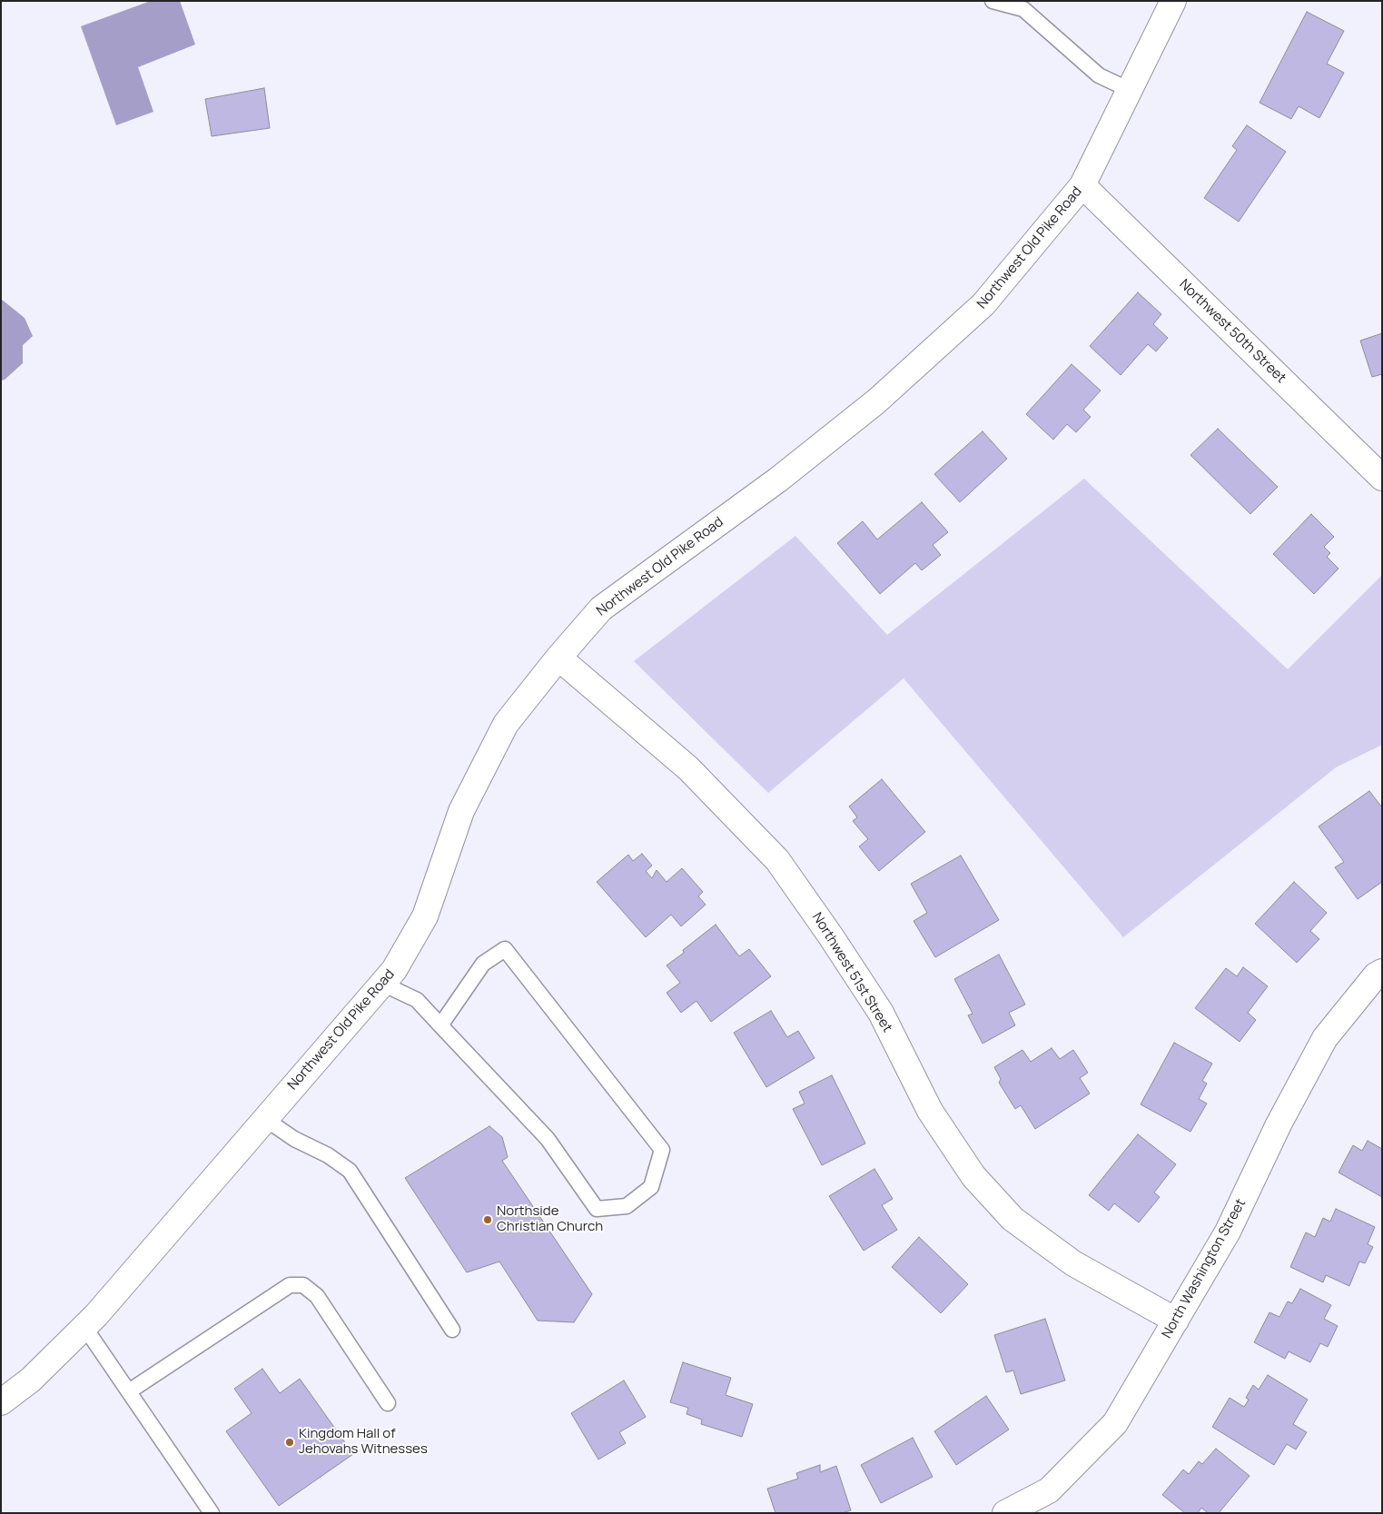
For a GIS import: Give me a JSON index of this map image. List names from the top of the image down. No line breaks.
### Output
{"streets":{"street":["Northwest Old Pike Road","Northwest 50th Street","Northwest 51st Street","North Washington Street"]},"crossings":[["Northwest Old Pike Road","Northwest 50th Street"],["Northwest Old Pike Road","Northwest 51st Street"],["Northwest 51st Street","North Washington Street"]],"places":["Northside Christian Church","Kingdom Hall of Jehovahs Witnesses"]}
